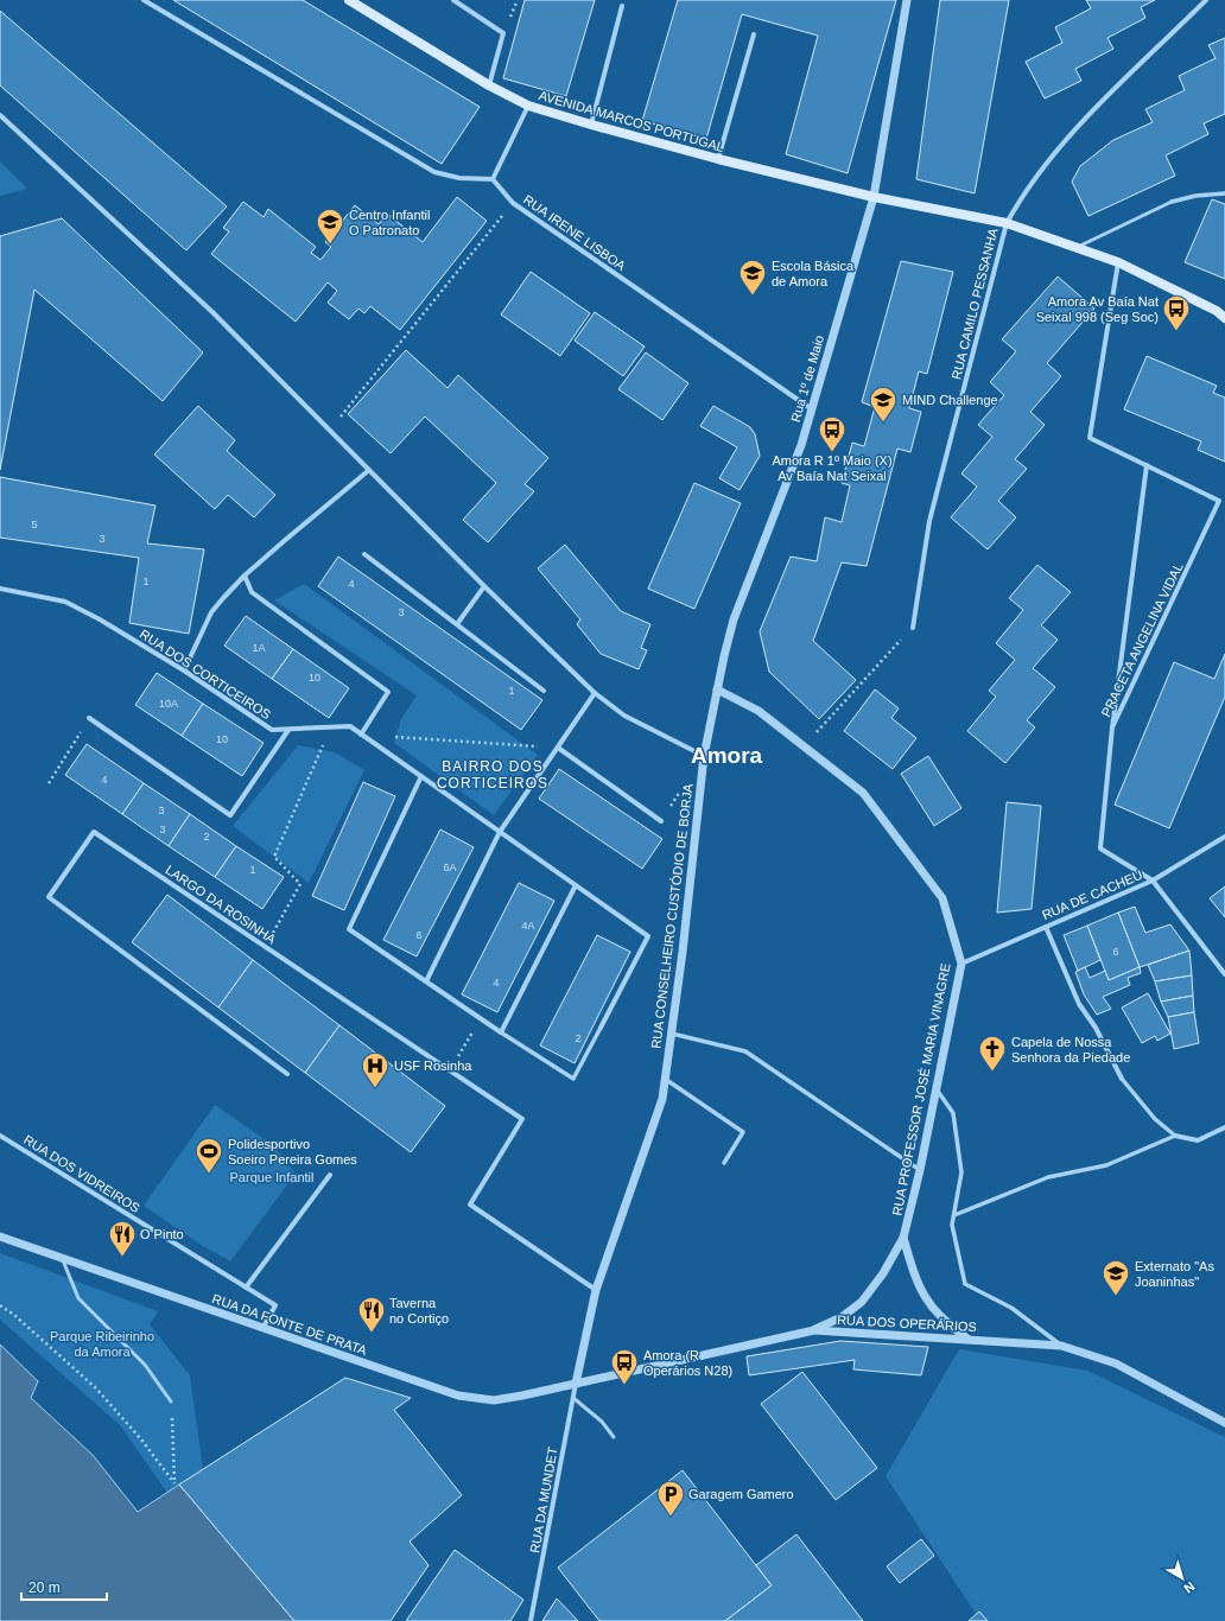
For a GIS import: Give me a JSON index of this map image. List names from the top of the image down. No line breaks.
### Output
{"streets":{"main road":["AVENIDA MARCOS PORTUGAL"],"street":["RUA IRENE LISBOA","RUA CAMILO PESSANHA","Rua 1º de Maio","PRACETA ANGELINA VIDAL","RUA DOS CORTICEIROS","RUA DE CACHEU","LARGO DA ROSINHA","RUA CONSELHEIRO CUSTÓDIO DE BORJA","RUA PROFESSOR JOSÉ MARIA VINAGRE","RUA DOS VIDREIROS","RUA DOS OPERÁRIOS","RUA DA FONTE DE PRATA","RUA DA MUNDET"]},"crossings":[["AVENIDA MARCOS PORTUGAL","RUA CAMILO PESSANHA"],["AVENIDA MARCOS PORTUGAL","Rua 1º de Maio"],["AVENIDA MARCOS PORTUGAL","PRACETA ANGELINA VIDAL"],["RUA IRENE LISBOA","Rua 1º de Maio"],["Rua 1º de Maio","RUA CONSELHEIRO CUSTÓDIO DE BORJA"],["Rua 1º de Maio","RUA PROFESSOR JOSÉ MARIA VINAGRE"],["RUA DE CACHEU","RUA PROFESSOR JOSÉ MARIA VINAGRE"],["LARGO DA ROSINHA","RUA CONSELHEIRO CUSTÓDIO DE BORJA"],["RUA CONSELHEIRO CUSTÓDIO DE BORJA","RUA DOS OPERÁRIOS"],["RUA CONSELHEIRO CUSTÓDIO DE BORJA","RUA DA FONTE DE PRATA"],["RUA CONSELHEIRO CUSTÓDIO DE BORJA","RUA DA MUNDET"],["RUA PROFESSOR JOSÉ MARIA VINAGRE","RUA DOS OPERÁRIOS"],["RUA DOS VIDREIROS","RUA DA FONTE DE PRATA"],["RUA DOS OPERÁRIOS","RUA DA FONTE DE PRATA"],["RUA DOS OPERÁRIOS","RUA DA MUNDET"],["RUA DA FONTE DE PRATA","RUA DA MUNDET"]],"districts":["Amora","BAIRRO DOS CORTICEIROS"],"parks":["Parque Infantil","Parque Ribeirinho da Amora"],"places":{"school or university":["Centro Infantil O Patronato","Escola Básica de Amora","MIND Challenge","Externato \"As Joaninhas\""],"bus stop":["Amora Av Baía Nat Seixal 998 (Seg Soc)","Amora R 1º Maio (X) Av Baía Nat Seixal","Amora (R Operários N28)"],"church":["Capela de Nossa Senhora da Piedade"],"hospital":["USF Rosinha"],"sports":["Polidesportivo Soeiro Pereira Gomes"],"restaurant":["O Pinto","Taverna no Cortiço"],"parking":["Garagem Gamero"]},"house_numbers":["5","3","1","4","3","1A","10","1","10A","10","4","3","3","2","6A","1","4A","6","6","4","2"],"scale_bar":"20 m","north":"bottom right"}
